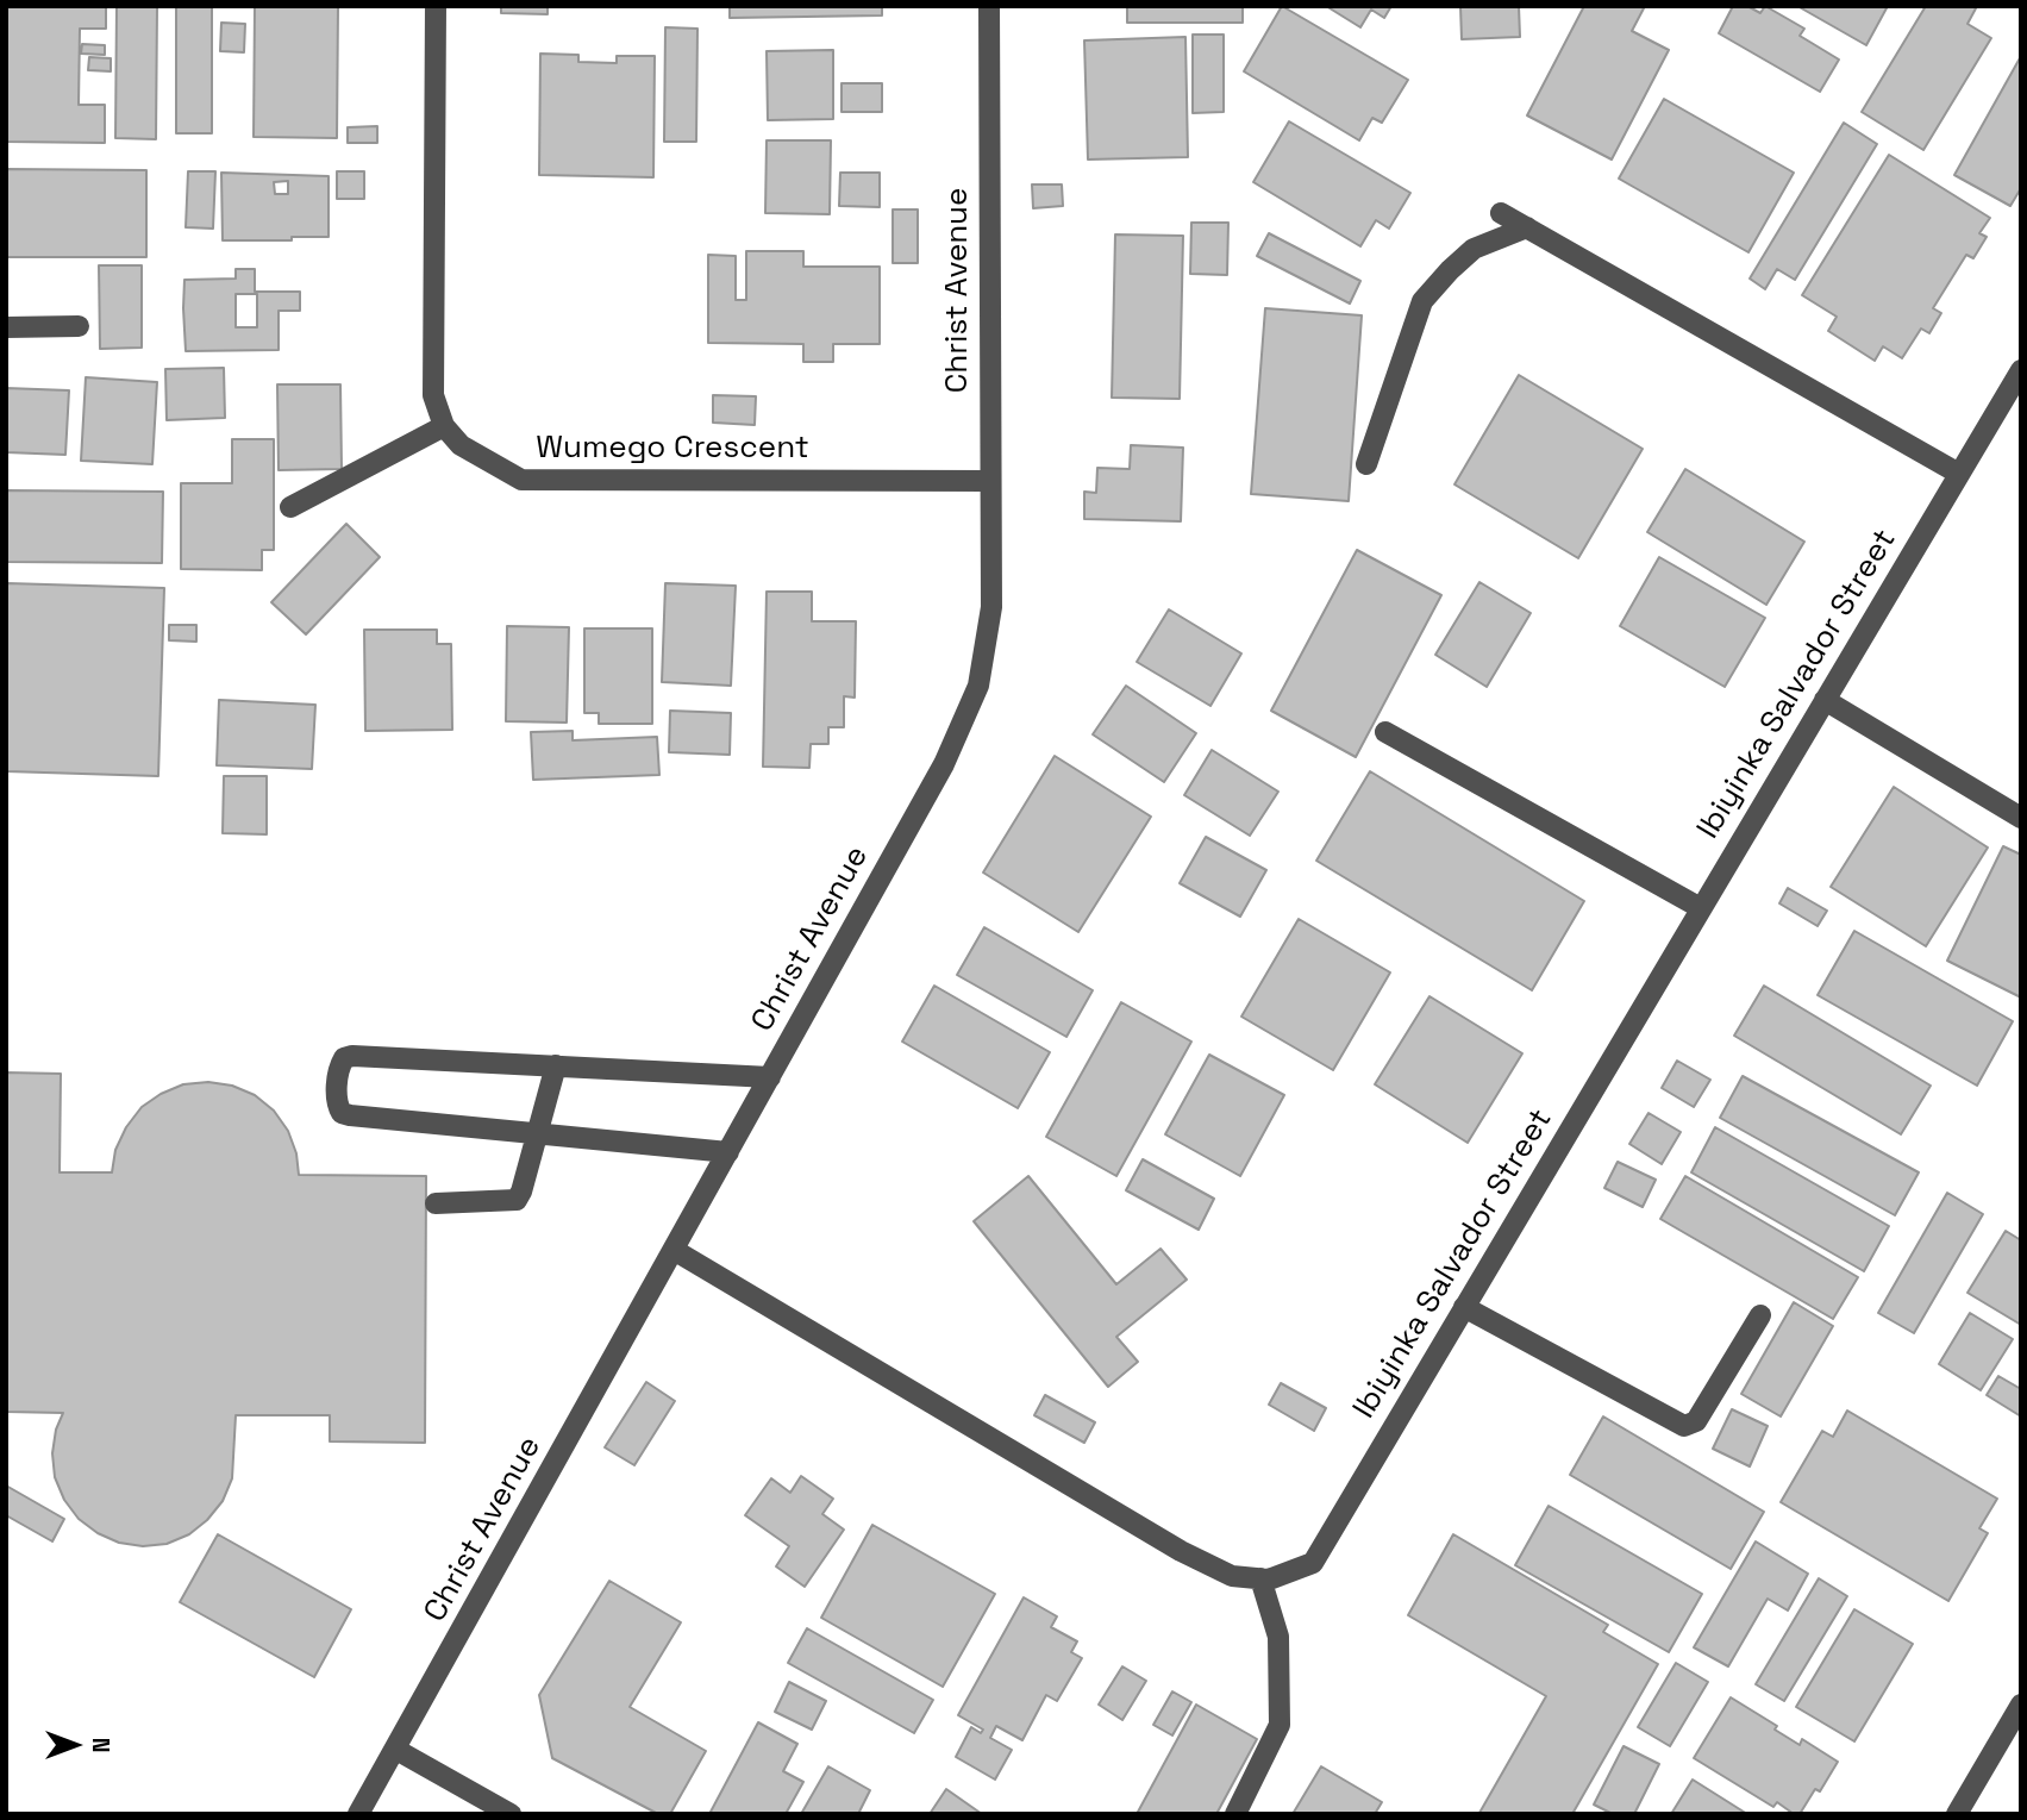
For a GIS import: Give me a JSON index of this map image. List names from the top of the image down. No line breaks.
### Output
{"streets":{"street":["Christ Avenue","Wumego Crescent","Ibiyinka Salvador Street"]},"crossings":[["Christ Avenue","Wumego Crescent"],["Christ Avenue","Ibiyinka Salvador Street"]],"north":"right"}
